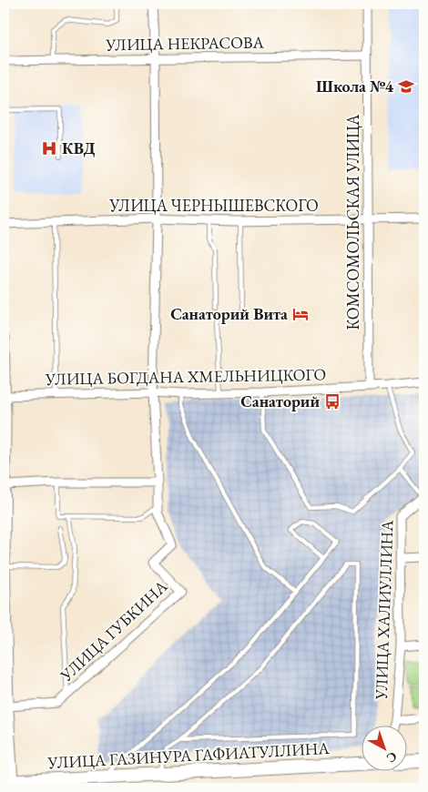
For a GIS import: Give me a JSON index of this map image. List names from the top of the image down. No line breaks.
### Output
{"streets":{"main road":["УЛИЦА ГАЗИНУРА ГАФИАТУЛЛИНА"],"street":["УЛИЦА НЕКРАСОВА","УЛИЦА ЧЕРНЫШЕВСКОГО","КОМСОМОЛЬСКАЯ УЛИЦА","УЛИЦА БОГДАНА ХМЕЛЬНИЦКОГО","УЛИЦА ХАЛИУЛЛИНА","УЛИЦА ГУБКИНА"]},"crossings":[["УЛИЦА НЕКРАСОВА","КОМСОМОЛЬСКАЯ УЛИЦА"],["УЛИЦА НЕКРАСОВА","УЛИЦА ГУБКИНА"],["УЛИЦА ЧЕРНЫШЕВСКОГО","КОМСОМОЛЬСКАЯ УЛИЦА"],["УЛИЦА ЧЕРНЫШЕВСКОГО","УЛИЦА ГУБКИНА"],["КОМСОМОЛЬСКАЯ УЛИЦА","УЛИЦА БОГДАНА ХМЕЛЬНИЦКОГО"],["УЛИЦА БОГДАНА ХМЕЛЬНИЦКОГО","УЛИЦА ГУБКИНА"]],"places":{"school or university":["Школа №4"],"hospital":["КВД"],"hotel":["Санаторий Вита"],"bus stop":["Санаторий"]},"north":"bottom right"}
